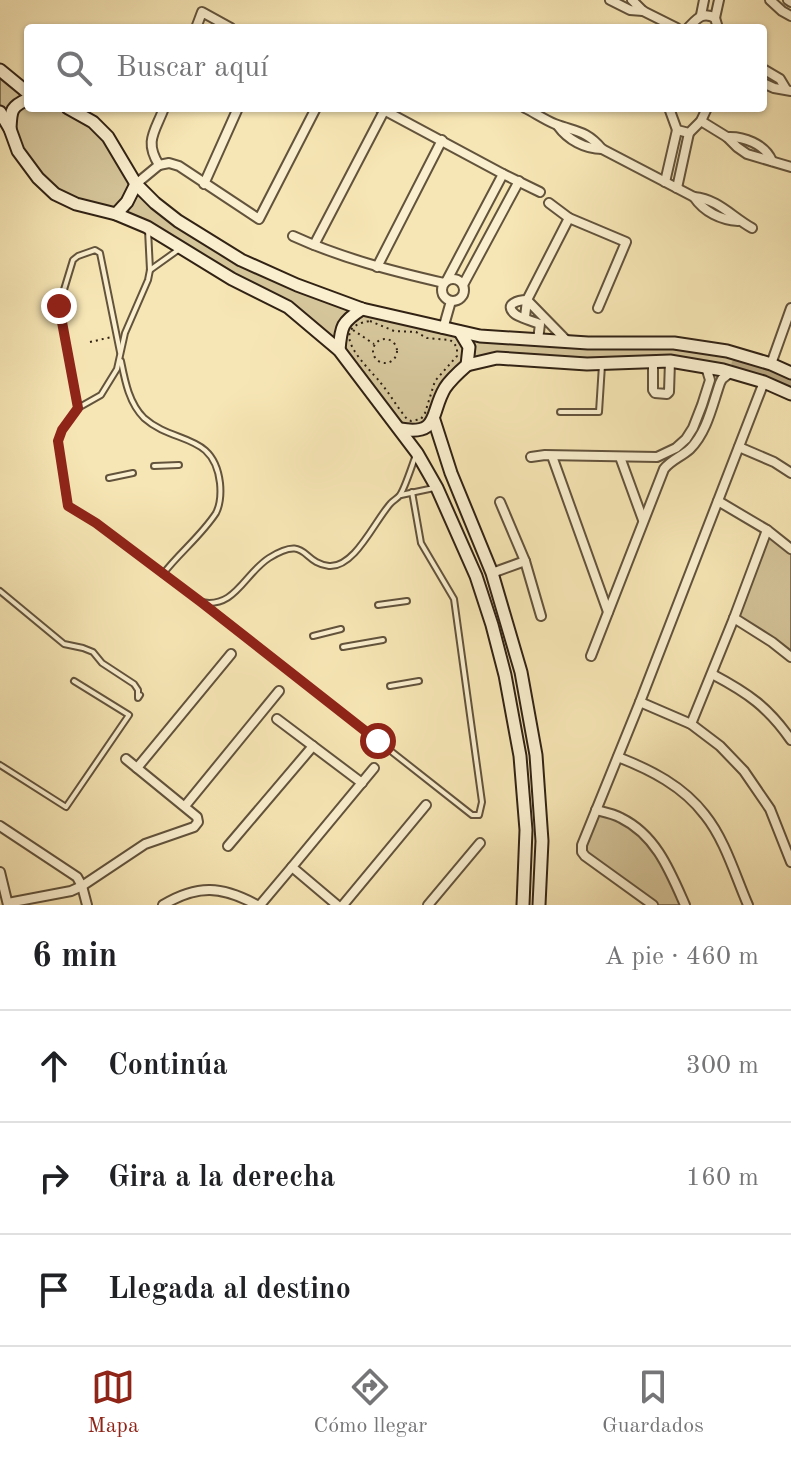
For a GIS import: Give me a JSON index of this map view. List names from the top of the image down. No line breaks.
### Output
{"page":{"search":"Buscar aquí","heading":["6 min","A pie · 460 m"],"list":[["Continúa","300 m"],["Gira a la derecha","160 m"],"Llegada al destino"],"nav":["Mapa","Cómo llegar","Guardados"]}}
